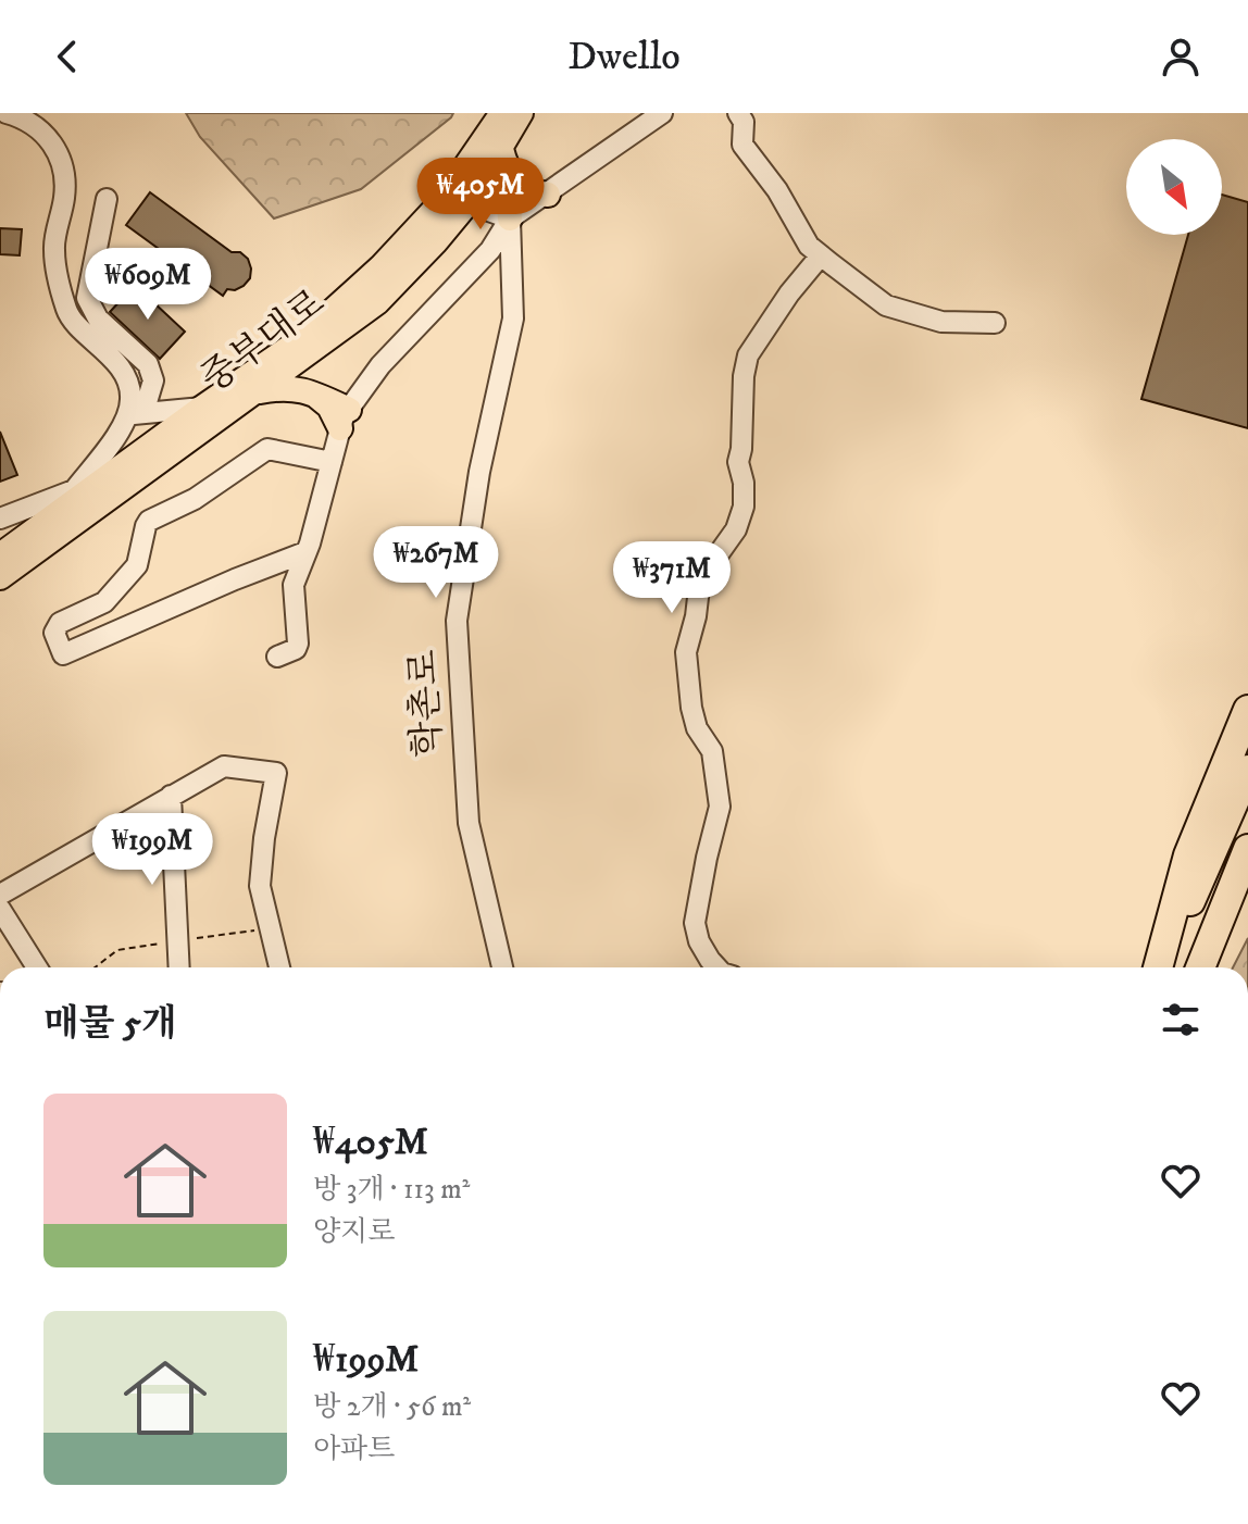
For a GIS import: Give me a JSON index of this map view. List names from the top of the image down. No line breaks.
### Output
{"streets":{"main road":["중부대로"],"street":["학촌로"]},"north":"bottom right","page":{"header":"Dwello","price":["₩405M","₩609M","₩267M","₩371M","₩199M"],"heading":"매물 5개","list":[{"name":"₩405M","note":"방 3개 · 113 m² · 양지로"},{"name":"₩199M","note":"방 2개 · 56 m² · 아파트"}]}}
